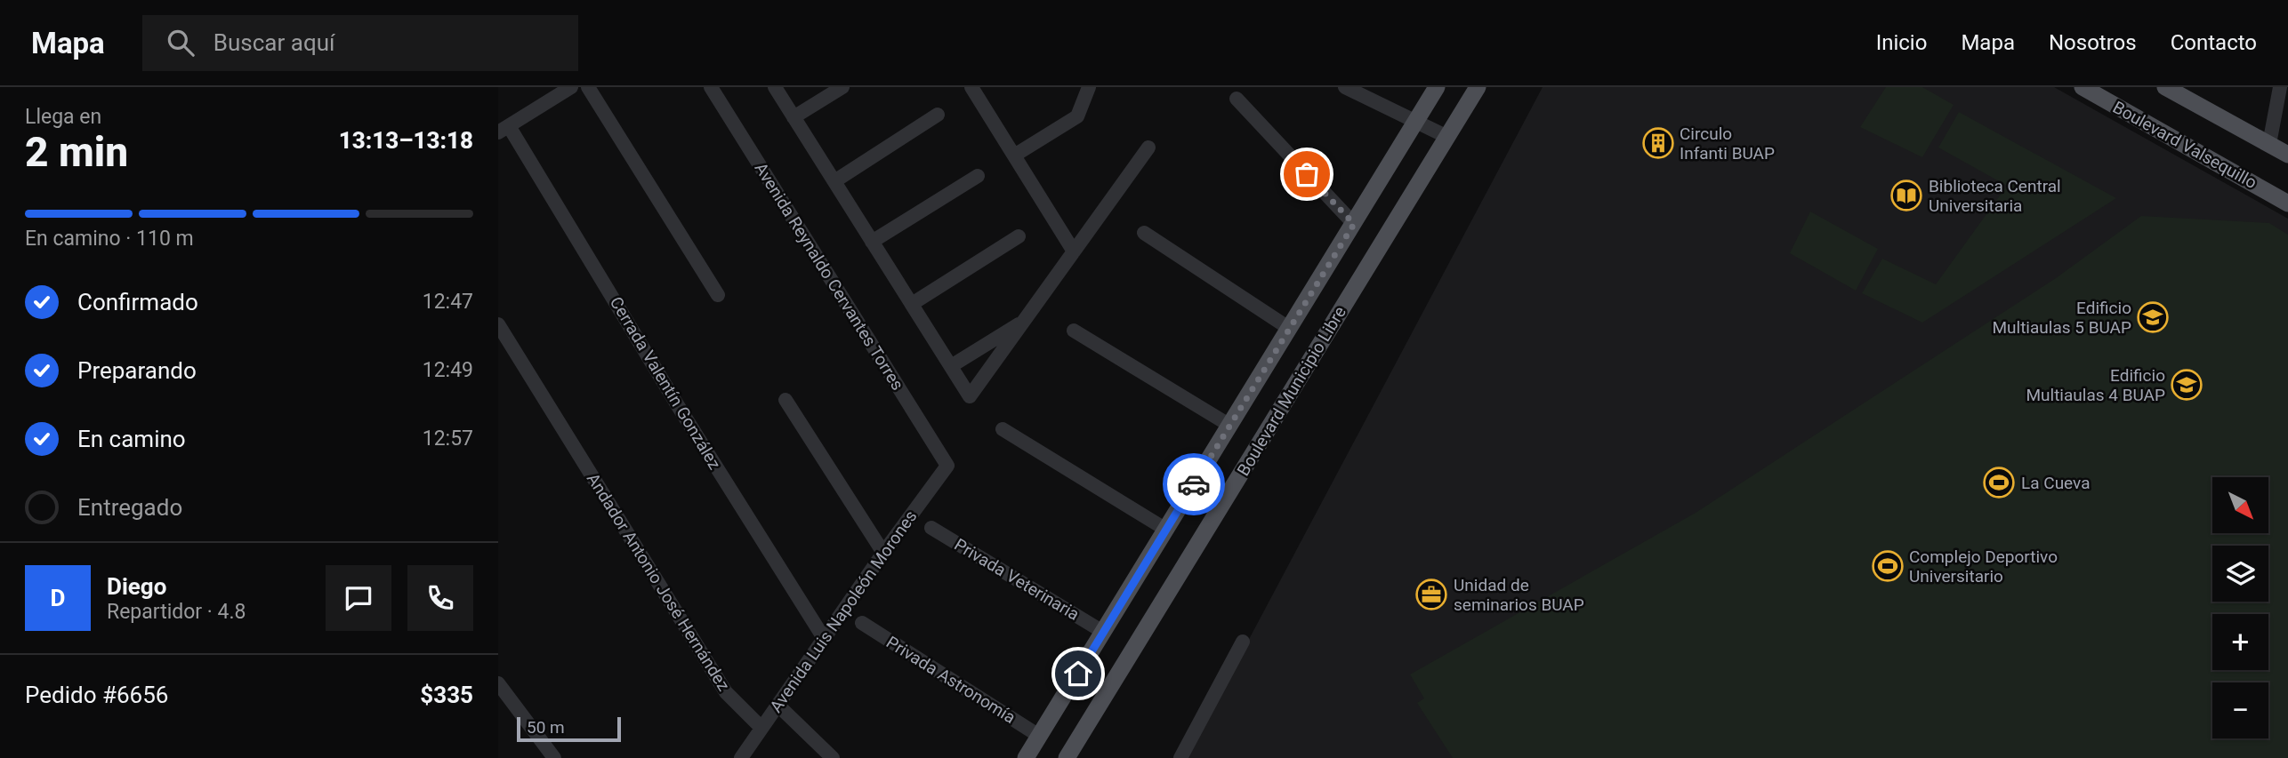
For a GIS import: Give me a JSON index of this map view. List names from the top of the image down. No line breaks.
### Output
{"streets":{"main road":["Boulevard Valsequillo","Boulevard Municipio Libre"],"street":["Avenida Reynaldo Cervantes Torres","Cerrada Valentín González","Privada Veterinaria","Andador Antonio José Hernández","Avenida Luis Napoleón Morones","Privada Astronomía"]},"crossings":[["Avenida Reynaldo Cervantes Torres","Avenida Luis Napoleón Morones"],["Cerrada Valentín González","Avenida Luis Napoleón Morones"],["Boulevard Municipio Libre","Privada Veterinaria"],["Boulevard Municipio Libre","Privada Astronomía"],["Andador Antonio José Hernández","Avenida Luis Napoleón Morones"]],"places":{"building":["Circulo Infanti BUAP"],"library":["Biblioteca Central Universitaria"],"school or university":["Edificio Multiaulas 5 BUAP","Edificio Multiaulas 4 BUAP"],"sports":["La Cueva","Complejo Deportivo Universitario"],"office":["Unidad de seminarios BUAP"]},"scale_bar":"50 m","north":"bottom right","page":{"header":"Mapa","search":"Buscar aquí","nav":["Inicio","Mapa","Nosotros","Contacto"],"heading":["2 min","Llega en","13:13–13:18"],"panel":["Diego","Repartidor · 4.8","Pedido #6656","$335"],"bar":"En camino · 110 m","list":[["Confirmado","12:47"],["Preparando","12:49"],["En camino","12:57"],"Entregado"],"map_buttons":["+","−"],"round":"D","scale":"50 m"}}
